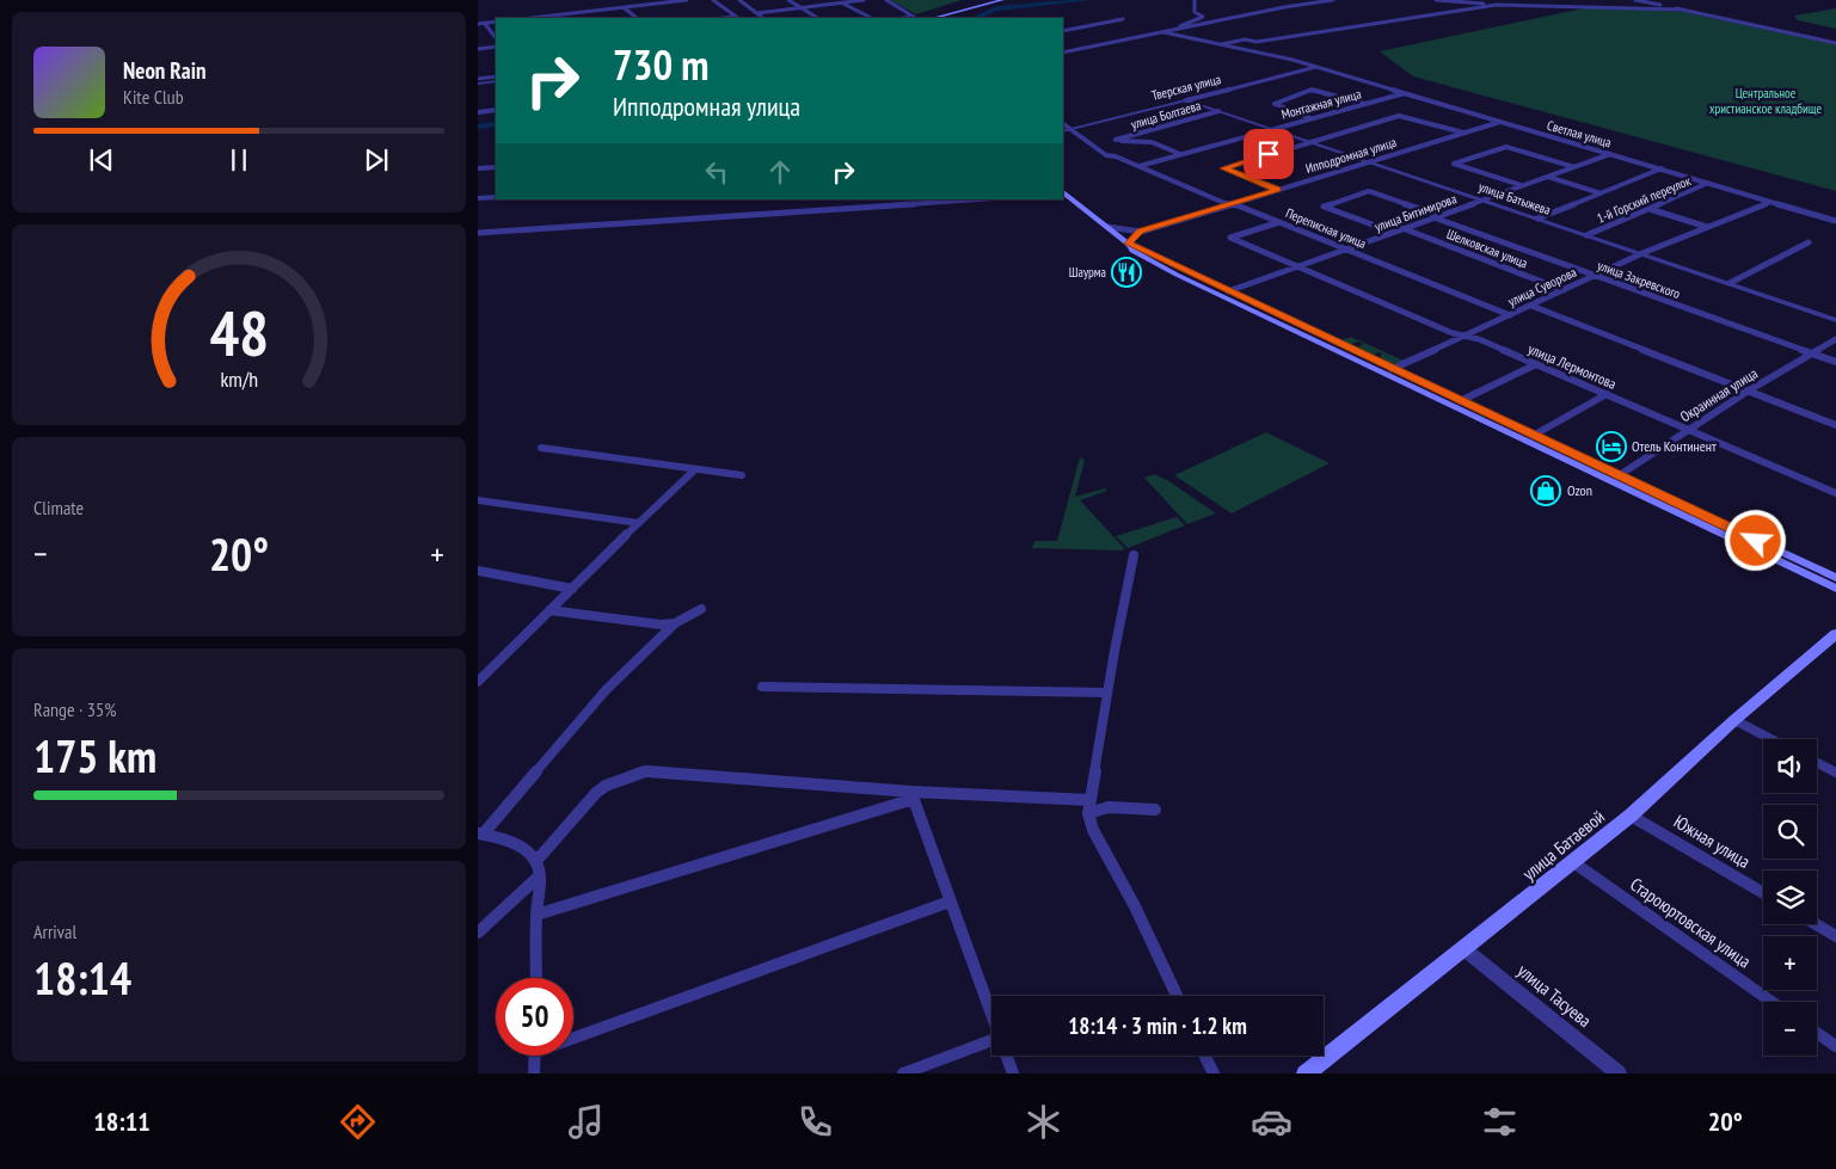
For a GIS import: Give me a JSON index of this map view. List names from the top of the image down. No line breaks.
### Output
{"streets":{"main road":["улица Батаевой"],"street":["Тверская улица","Монтажная улица","улица Болтаева","Светлая улица","Ипподромная улица","улица Батыжева","1-й Горский переулок","улица Битимирова","Переписная улица","Шелковская улица","улица Закревского","улица Суворова","улица Лермонтова","Окраинная улица","Южная улица","Староюртовская улица","улица Тасуева"]},"crossings":[["Тверская улица","Светлая улица"],["Тверская улица","улица Батыжева"],["Тверская улица","Переписная улица"],["Монтажная улица","улица Болтаева"],["Монтажная улица","Светлая улица"],["Монтажная улица","улица Батыжева"],["Монтажная улица","Переписная улица"],["улица Болтаева","улица Батыжева"],["Светлая улица","Ипподромная улица"],["Светлая улица","1-й Горский переулок"],["Светлая улица","улица Битимирова"],["Светлая улица","улица Суворова"],["Ипподромная улица","улица Батыжева"],["Ипподромная улица","Переписная улица"],["улица Батыжева","1-й Горский переулок"],["улица Батыжева","улица Битимирова"],["улица Батыжева","улица Суворова"],["улица Битимирова","Переписная улица"],["улица Битимирова","Шелковская улица"],["улица Битимирова","улица Закревского"],["улица Битимирова","улица Лермонтова"],["Переписная улица","улица Суворова"],["Переписная улица","улица Лермонтова"],["Шелковская улица","улица Суворова"],["улица Закревского","улица Суворова"],["улица Закревского","Окраинная улица"],["улица Суворова","улица Лермонтова"],["улица Лермонтова","Окраинная улица"],["Южная улица","улица Батаевой"],["улица Батаевой","Староюртовская улица"],["улица Батаевой","улица Тасуева"]],"parks":["Центральное христианское кладбище"],"places":{"restaurant":["Шаурма"],"hotel":["Отель Континент"],"shop":["Ozon"]},"page":{"turn":["730 m","Ипподромная улица"],"song":["Neon Rain","Kite Club"],"tile":["Climate",["Range · 35%","175 km"],["Arrival","18:14"]],"heat":["−","20°","+"],"map_buttons":["+","−"],"limit":"50","trip":"18:14 · 3 min · 1.2 km","tabs":["18:11","20°"],"gauge":["48","km/h"]}}
